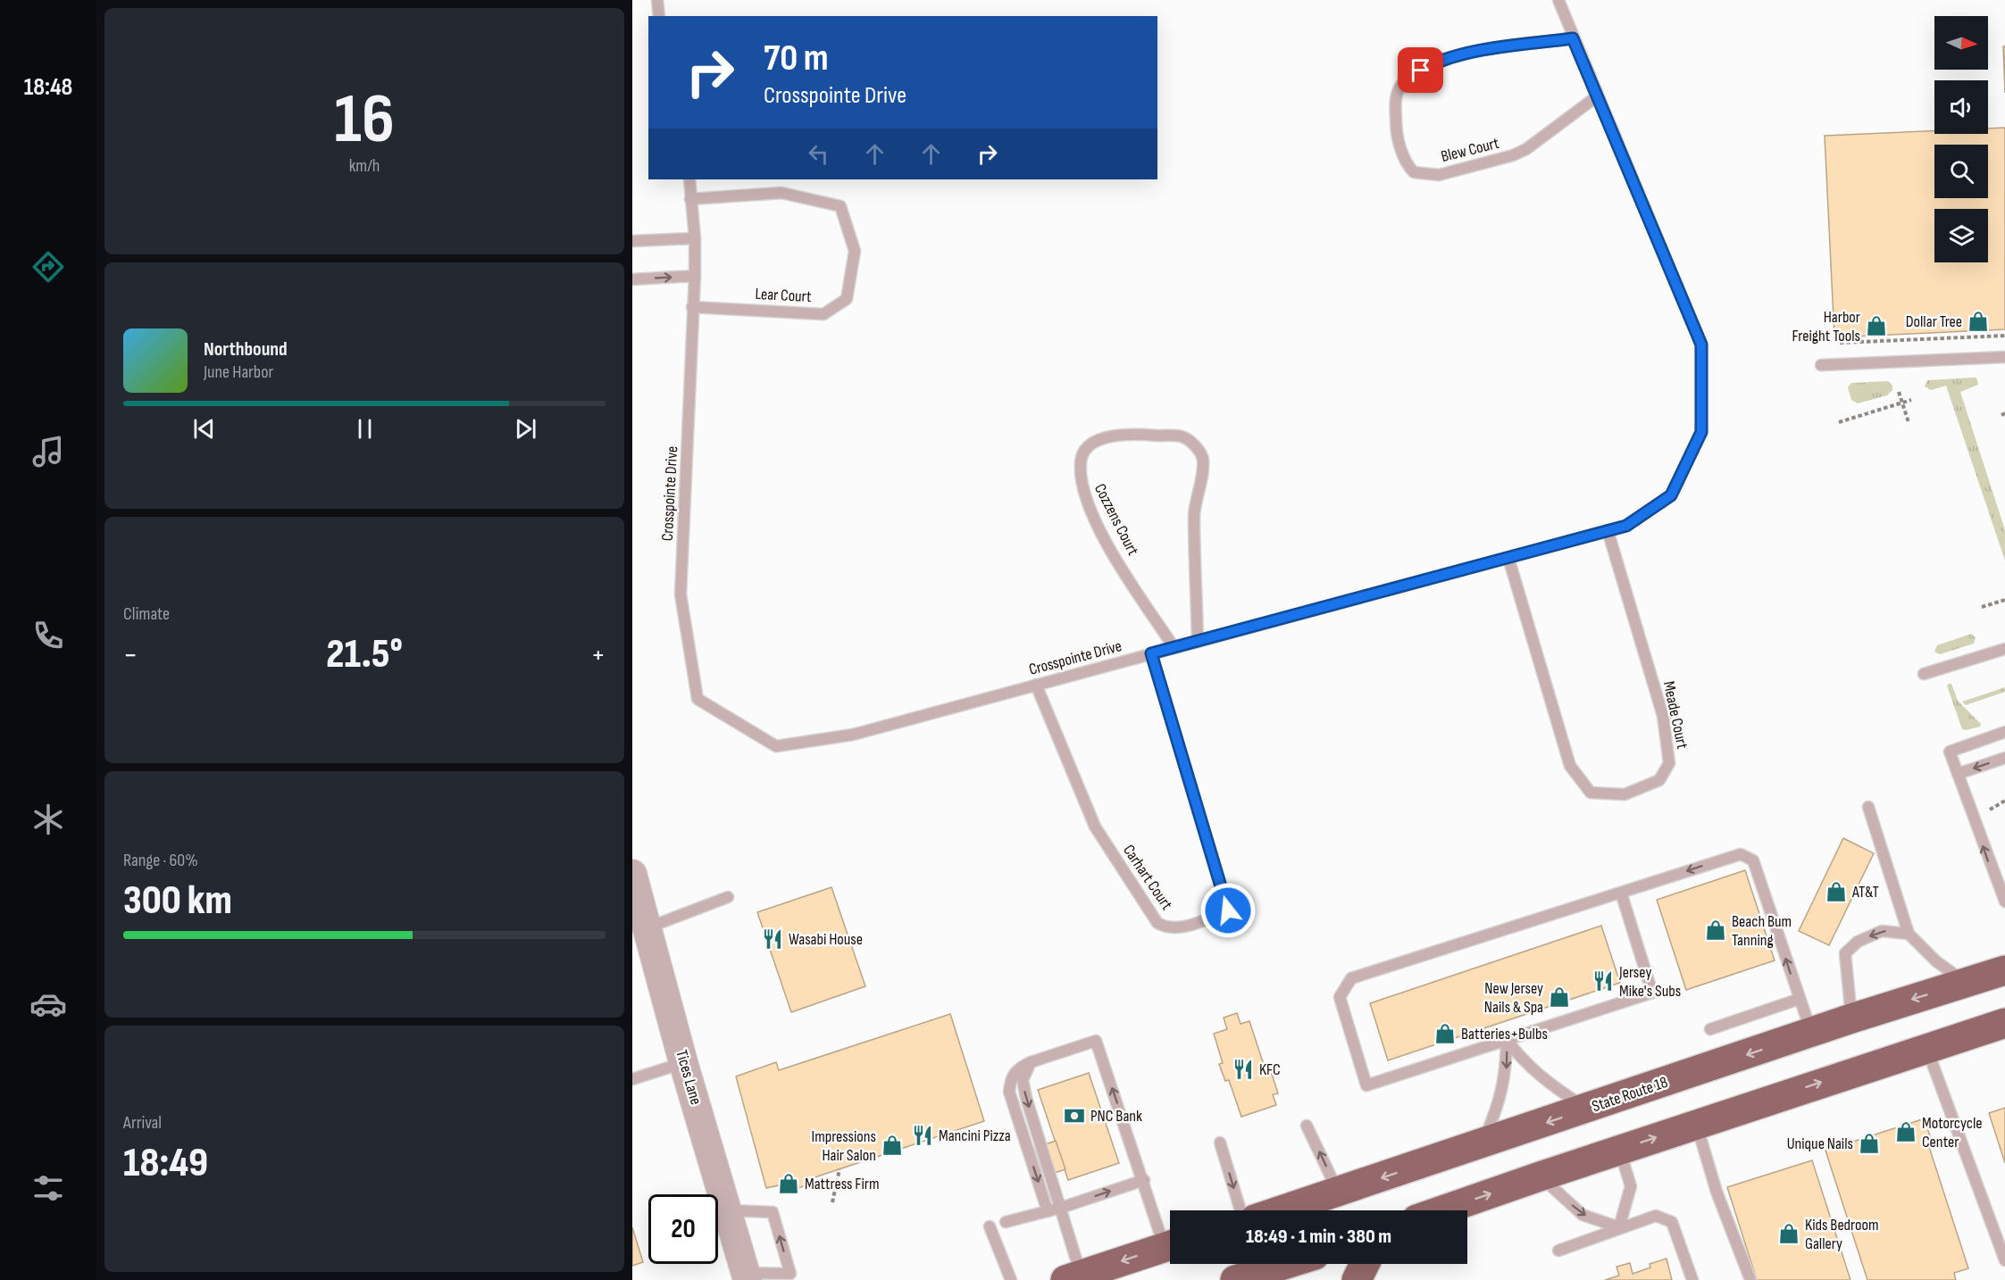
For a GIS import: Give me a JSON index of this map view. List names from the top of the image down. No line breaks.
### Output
{"streets":{"highway":["State Route 18"],"street":["Tices Lane"],"lane":["Blew Court","Lear Court","Crosspointe Drive","Cozzens Court","Meade Court","Carhart Court"]},"crossings":[["Blew Court","Crosspointe Drive"],["Lear Court","Crosspointe Drive"],["Crosspointe Drive","Cozzens Court"],["Crosspointe Drive","Meade Court"],["Crosspointe Drive","Carhart Court"]],"places":{"shop":["Dollar Tree","Harbor Freight Tools","AT&T","Beach Bum Tanning","New Jersey Nails & Spa","Batteries+Bulbs","Motorcycle Center","Unique Nails","Impressions Hair Salon","Mattress Firm","Kids Bedroom Gallery"],"restaurant":["Wasabi House","Jersey Mike's Subs","KFC","Mancini Pizza"],"bank":["PNC Bank"]},"north":"right","page":{"tabs":"18:48","tile":[["16","km/h"],"Climate",["Range · 60%","300 km"],["Arrival","18:49"]],"turn":["70 m","Crosspointe Drive"],"song":["Northbound","June Harbor"],"heat":["−","21.5°","+"],"limit":"20","trip":"18:49 · 1 min · 380 m"}}
